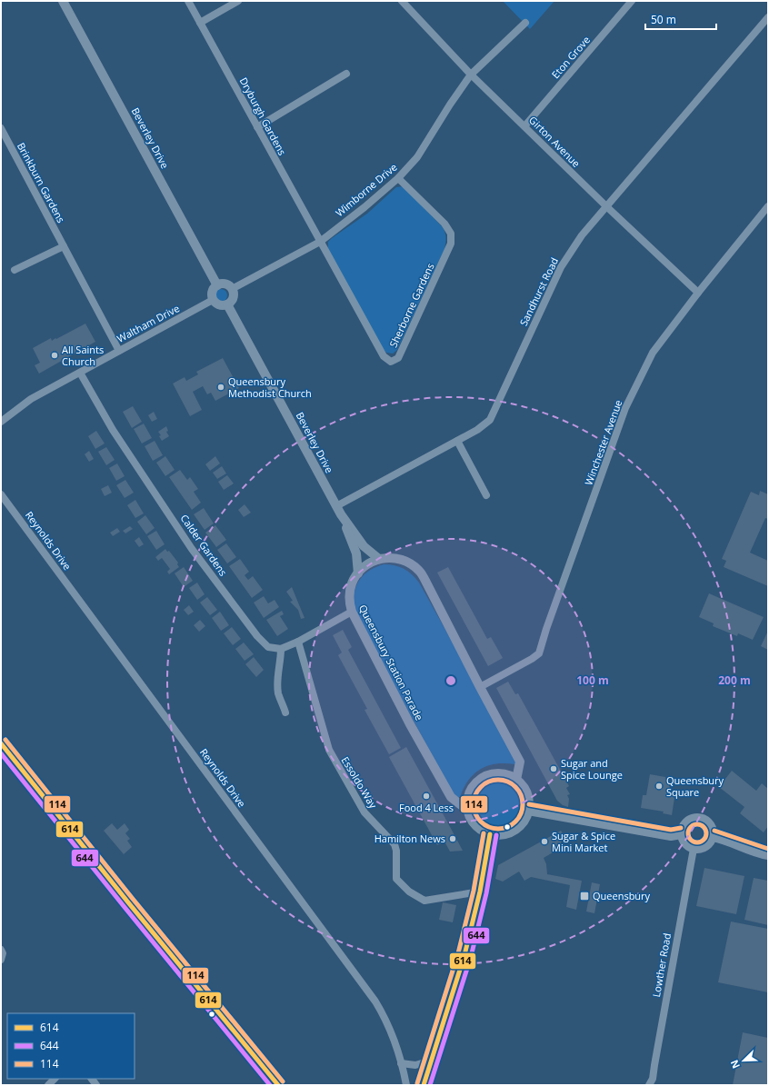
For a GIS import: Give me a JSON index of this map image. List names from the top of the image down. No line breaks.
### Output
{"streets":{"street":["Eton Grove","Dryburgh Gardens","Beverley Drive","Girton Avenue","Brinkburn Gardens","Wimborne Drive","Sandhurst Road","Sherborne Gardens","Waltham Drive","Winchester Avenue","Reynolds Drive","Calder Gardens","Queensbury Station Parade","Essoldo Way","Lowther Road"]},"crossings":[["Eton Grove","Girton Avenue"],["Dryburgh Gardens","Wimborne Drive"],["Dryburgh Gardens","Sherborne Gardens"],["Beverley Drive","Wimborne Drive"],["Beverley Drive","Sandhurst Road"],["Beverley Drive","Waltham Drive"],["Beverley Drive","Queensbury Station Parade"],["Girton Avenue","Wimborne Drive"],["Girton Avenue","Sandhurst Road"],["Girton Avenue","Winchester Avenue"],["Brinkburn Gardens","Waltham Drive"],["Wimborne Drive","Sherborne Gardens"],["Wimborne Drive","Waltham Drive"],["Waltham Drive","Calder Gardens"]],"places":{"other":["All Saints Church","Queensbury Methodist Church","Sugar and Spice Lounge","Queensbury Square","Food 4 Less","Hamilton News","Sugar & Spice Mini Market"],"transit":["Queensbury"]},"lines":["transit line 114","transit line 614","transit line 644"],"legend":["614","644","114"],"scale_bar":"50 m","north":"bottom left","rings":["100 m","200 m"]}
